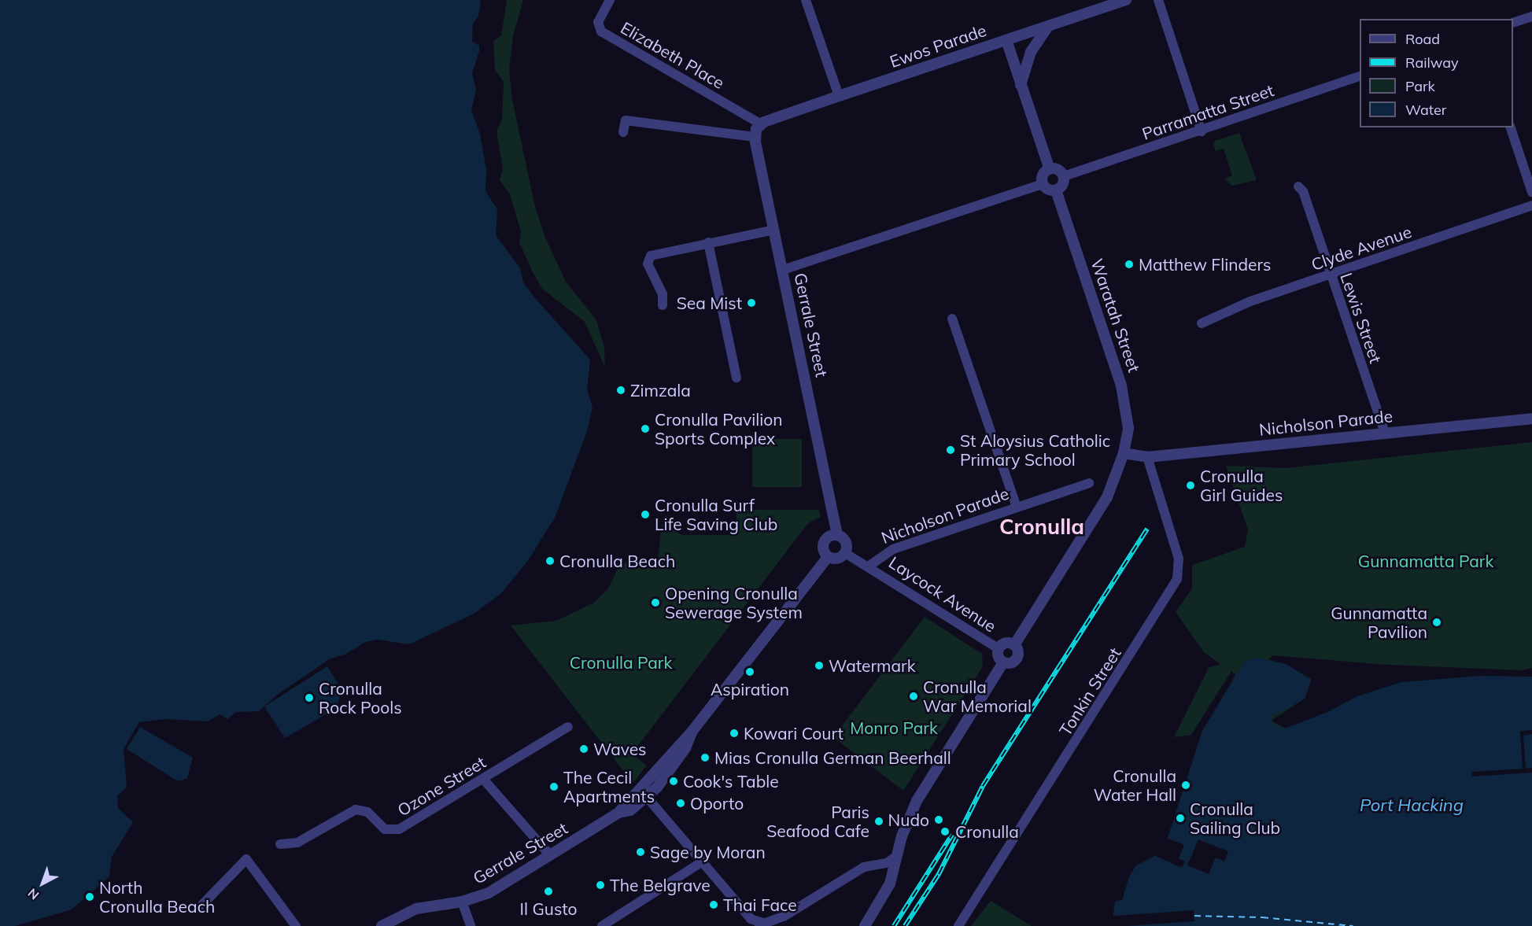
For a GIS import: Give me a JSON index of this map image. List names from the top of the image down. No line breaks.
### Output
{"streets":{"street":["Ewos Parade","Elizabeth Place","Parramatta Street","Clyde Avenue","Waratah Street","Lewis Street","Gerrale Street","Nicholson Parade","Laycock Avenue","Tonkin Street","Ozone Street"]},"crossings":[["Ewos Parade","Elizabeth Place"],["Parramatta Street","Waratah Street"],["Clyde Avenue","Lewis Street"],["Waratah Street","Nicholson Parade"],["Waratah Street","Laycock Avenue"],["Lewis Street","Nicholson Parade"],["Gerrale Street","Laycock Avenue"],["Nicholson Parade","Laycock Avenue"],["Nicholson Parade","Tonkin Street"]],"districts":["Cronulla"],"water":["Port Hacking"],"parks":["Gunnamatta Park","Cronulla Park","Monro Park"],"places":["Matthew Flinders","Sea Mist","Zimzala","Cronulla Pavilion Sports Complex","St Aloysius Catholic Primary School","Cronulla Girl Guides","Cronulla Surf Life Saving Club","Cronulla Beach","Opening Cronulla Sewerage System","Gunnamatta Pavilion","Watermark","Aspiration","Cronulla War Memorial","Cronulla Rock Pools","Kowari Court","Waves","Mias Cronulla German Beerhall","Cook's Table","Cronulla Water Hall","The Cecil Apartments","Oporto","Cronulla Sailing Club","Nudo","Paris Seafood Cafe","Cronulla","Sage by Moran","The Belgrave","Il Gusto","North Cronulla Beach","Thai Face"],"legend":["Road","Railway","Park","Water"],"north":"bottom left"}
